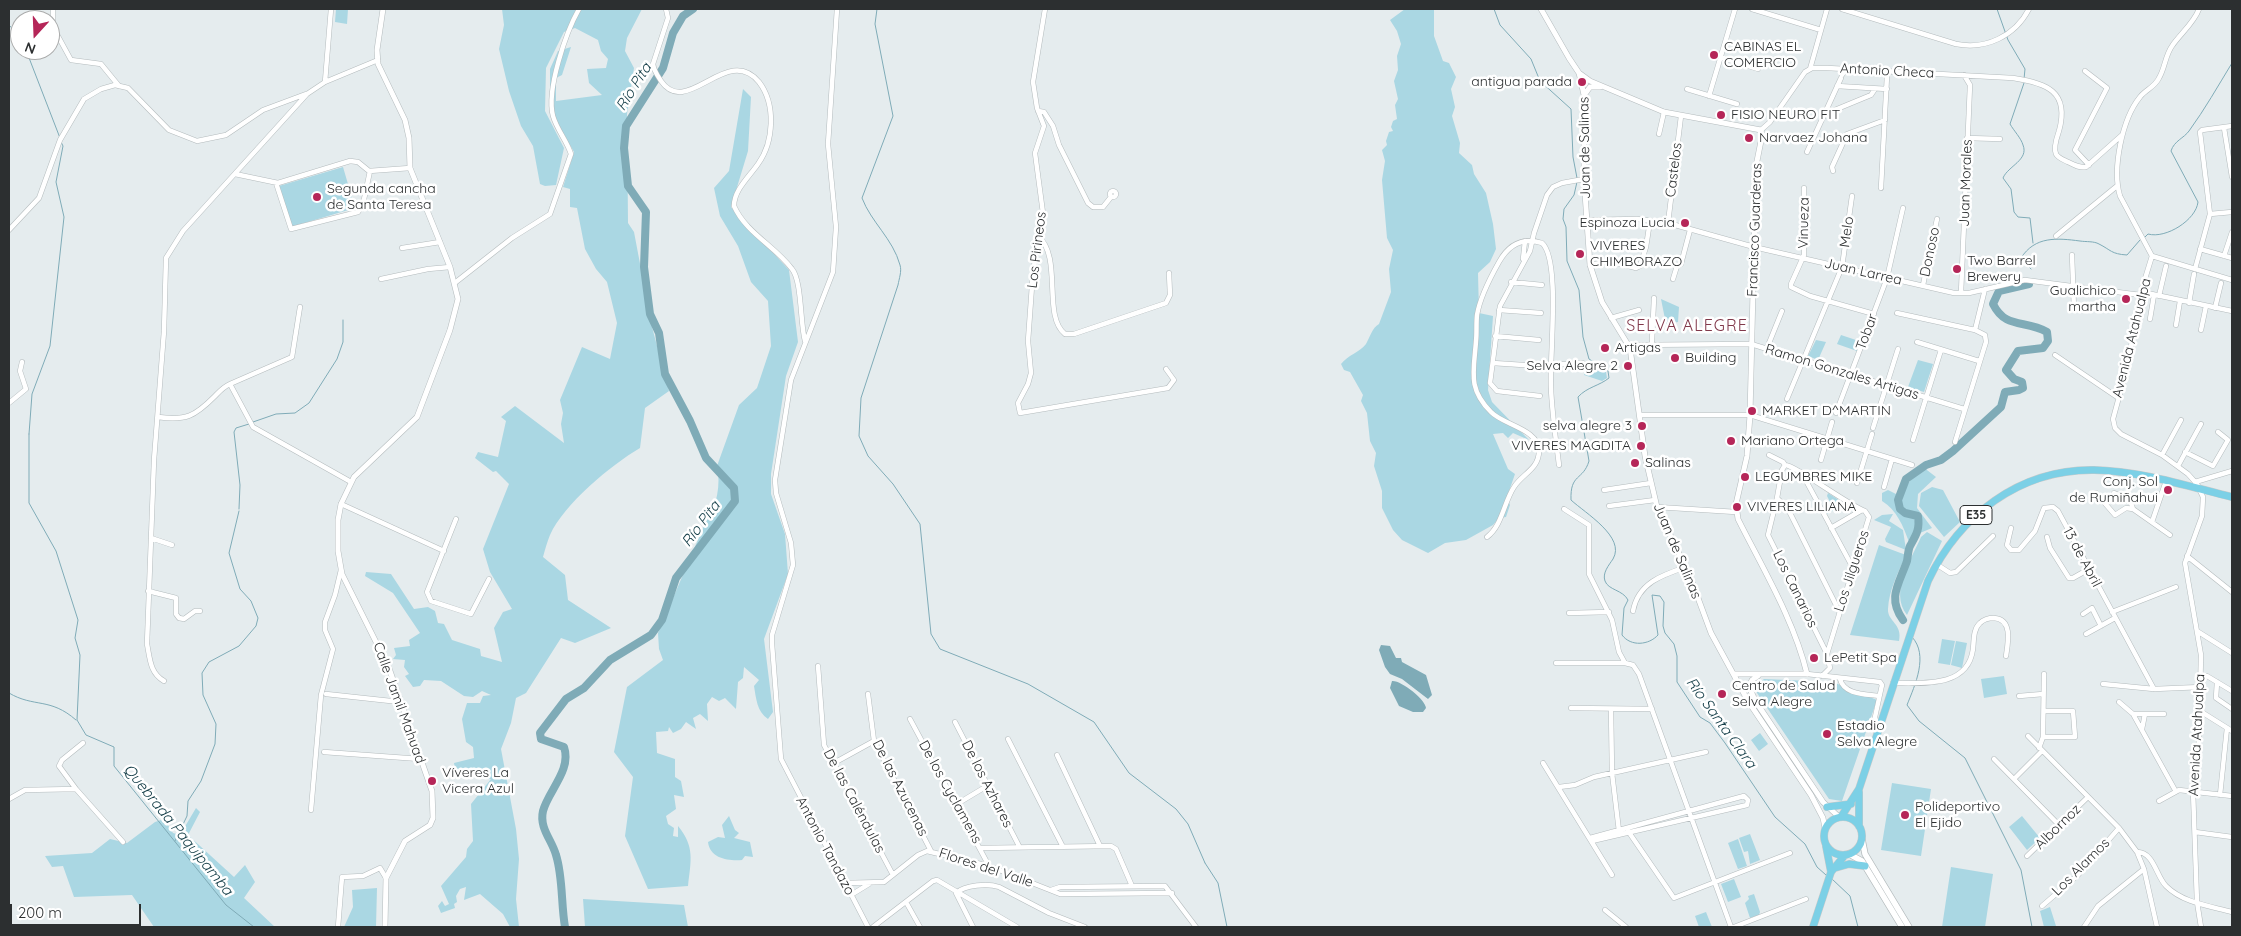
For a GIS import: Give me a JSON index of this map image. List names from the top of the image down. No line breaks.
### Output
{"streets":{"highway":["E35"],"street":["Antonio Checa","Juan de Salinas","Castelos","Juan Morales","Vinueza","Francisco Guarderas","Melo","Los Pirineos","Donoso","Juan Larrea","Tobar","Avenida Atahualpa","Ramon Gonzales Artigas","13 de Abril","Los Jilgueros","Los Canarios","Calle Jamil Mahuad","De los Azhares","De las Azucenas","De los Cyclamens","De las Caléndulas","Albornoz","Antonio Tandazo","Los Alamos","Flores del Valle"]},"crossings":[["Antonio Checa","Juan Morales"],["Juan de Salinas","Juan Larrea"],["Juan de Salinas","Ramon Gonzales Artigas"],["Juan de Salinas","E35"],["Castelos","Juan Larrea"],["Juan Morales","Juan Larrea"],["Vinueza","Juan Larrea"],["Francisco Guarderas","Juan Larrea"],["Francisco Guarderas","Ramon Gonzales Artigas"],["Melo","Juan Larrea"],["Melo","Ramon Gonzales Artigas"],["Donoso","Juan Larrea"],["Juan Larrea","Tobar"],["Juan Larrea","Avenida Atahualpa"],["Tobar","Ramon Gonzales Artigas"],["Avenida Atahualpa","E35"],["Los Jilgueros","Los Canarios"],["De las Azucenas","Flores del Valle"],["De los Cyclamens","Flores del Valle"],["De las Caléndulas","Flores del Valle"],["Antonio Tandazo","Flores del Valle"]],"districts":["SELVA ALEGRE"],"water":["Río Pita","Río Santa Clara","Quebrada Paquipamba"],"places":["CABINAS EL COMERCIO","antigua parada","FISIO NEURO FIT","Narvaez Johana","Segunda cancha de Santa Teresa","Espinoza Lucia","VIVERES CHIMBORAZO","Two Barrel Brewery","Gualichico martha","Artigas","Building","Selva Alegre 2","MARKET D^MARTIN","selva alegre 3","Mariano Ortega","VIVERES MAGDITA","Salinas","LEGUMBRES MIKE","Conj. Sol de Rumiñahui","VIVERES LILIANA","LePetit Spa","Centro de Salud Selva Alegre","Estadio Selva Alegre","Víveres La Vicera Azul","Polideportivo El Ejido"],"scale_bar":"200 m","north":"bottom"}
